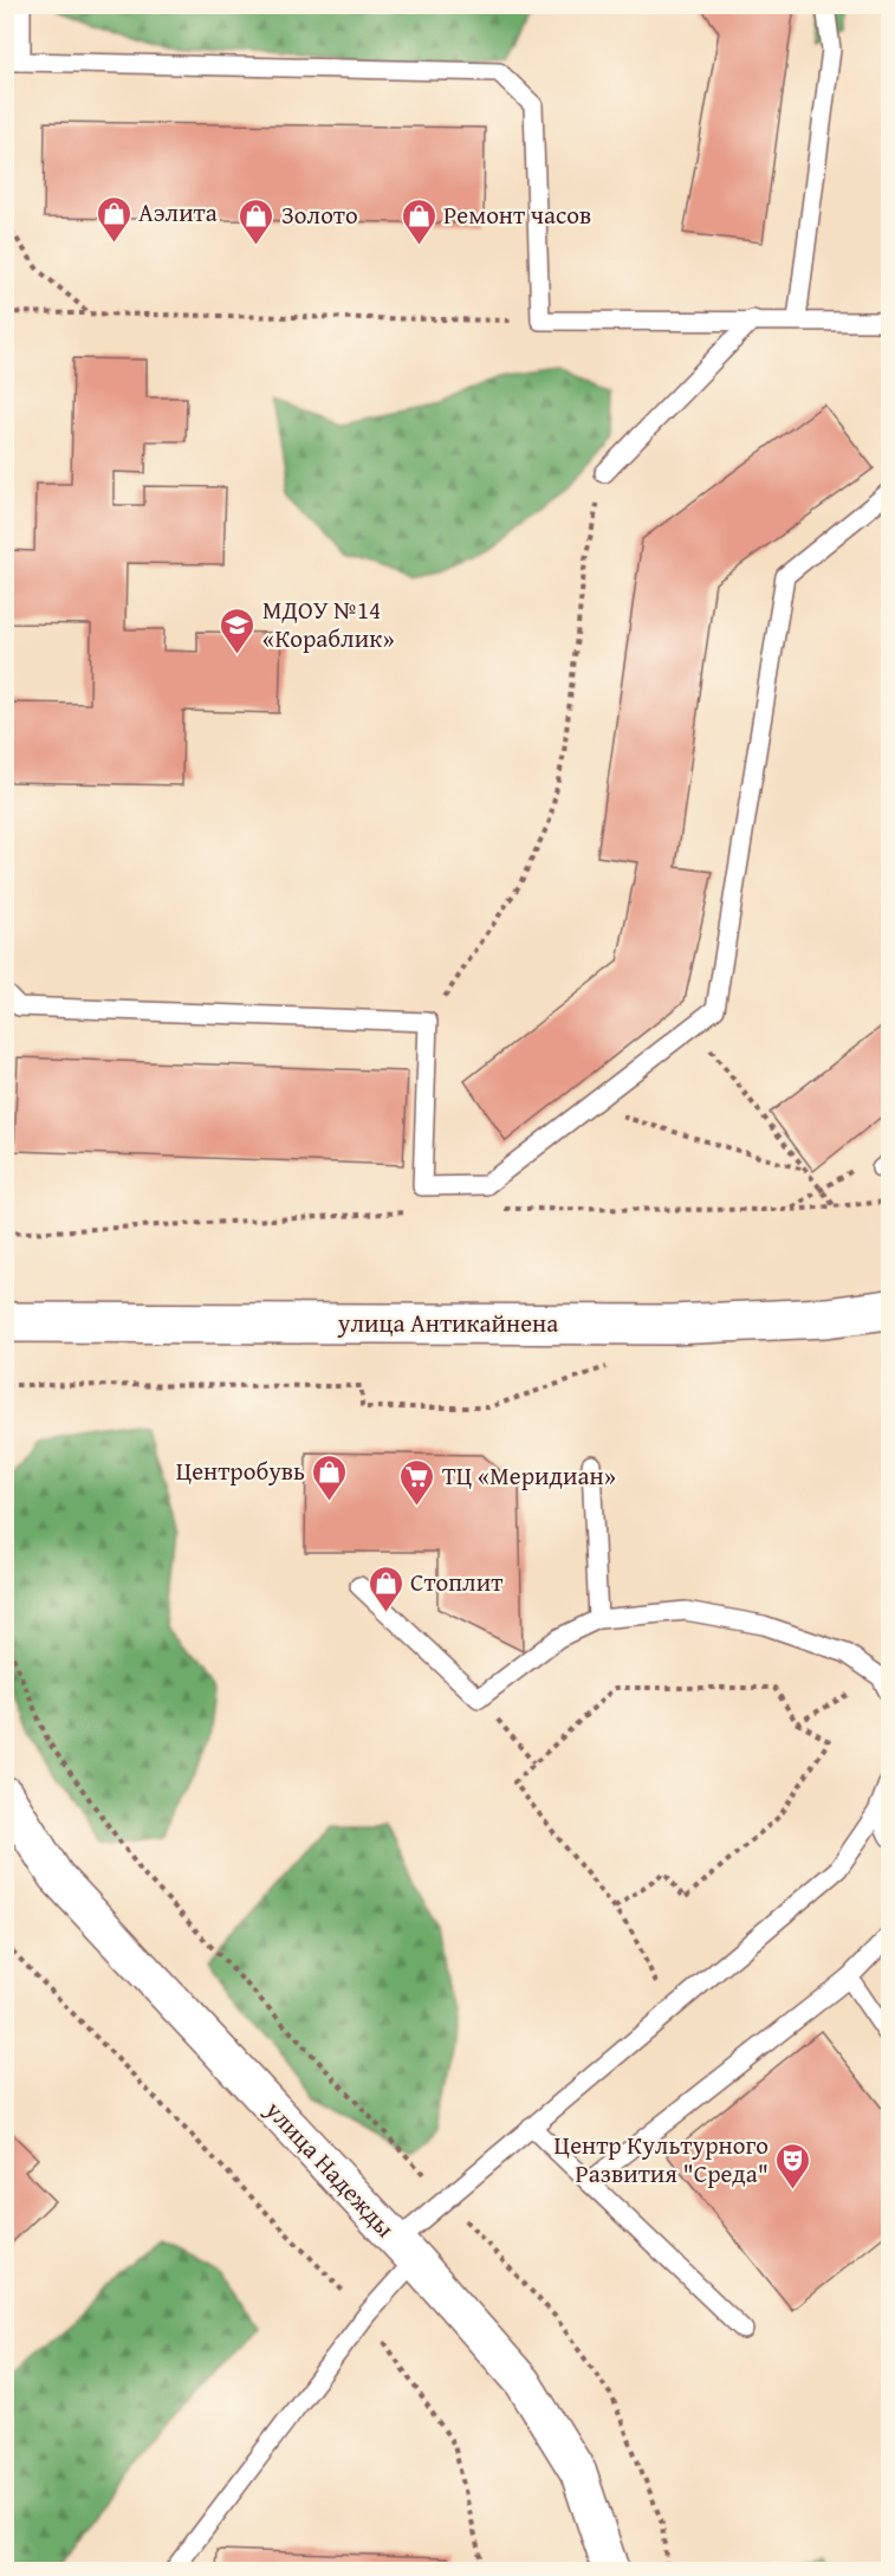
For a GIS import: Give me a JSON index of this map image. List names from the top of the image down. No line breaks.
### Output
{"streets":{"main road":["улица Антикайнена"],"street":["улица Надежды"]},"places":{"shop":["Аэлита","Золото","Ремонт часов","Центробувь","Стоплит"],"school or university":["МДОУ №14 «Кораблик»"],"supermarket":["ТЦ «Меридиан»"],"theatre":["Центр Культурного Развития \"Среда\""]}}
